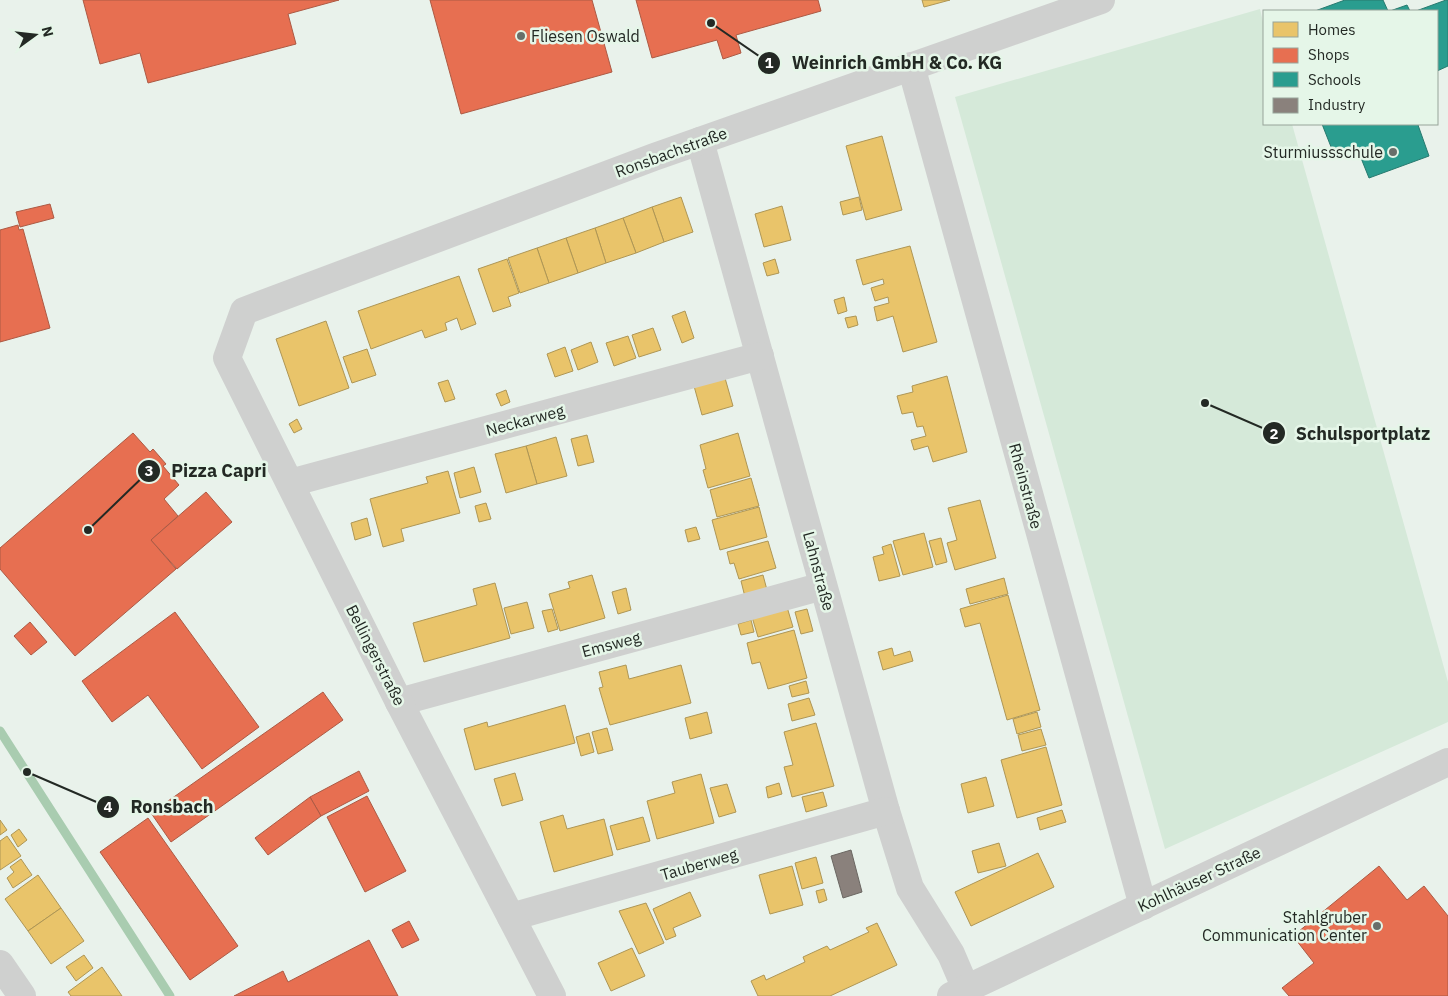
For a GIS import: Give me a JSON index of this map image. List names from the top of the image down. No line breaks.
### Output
{"streets":{"street":["Ronsbachstraße","Neckarweg","Rheinstraße","Lahnstraße","Emsweg","Bellingerstraße","Tauberweg","Kohlhäuser Straße"]},"crossings":[["Ronsbachstraße","Rheinstraße"],["Ronsbachstraße","Lahnstraße"],["Ronsbachstraße","Bellingerstraße"],["Neckarweg","Lahnstraße"],["Neckarweg","Bellingerstraße"],["Rheinstraße","Kohlhäuser Straße"],["Lahnstraße","Emsweg"],["Lahnstraße","Tauberweg"],["Lahnstraße","Kohlhäuser Straße"],["Emsweg","Bellingerstraße"],["Bellingerstraße","Tauberweg"]],"places":["Weinrich GmbH & Co. KG","Fliesen Oswald","Sturmiussschule","Schulsportplatz","Pizza Capri","Ronsbach","Stahlgruber Communication Center"],"legend":["Homes","Shops","Schools","Industry"],"north":"right"}
